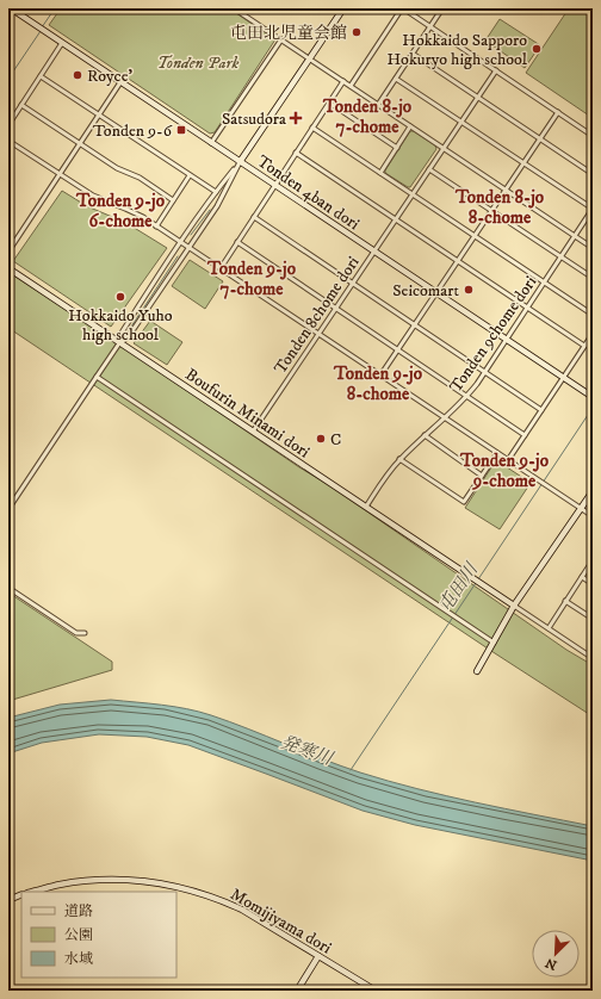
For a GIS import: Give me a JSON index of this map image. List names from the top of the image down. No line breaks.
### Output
{"streets":{"street":["Tonden 4ban dori","Tonden 8chome dori","Tonden 9chome dori","Boufurin Minami dori","Momijiyama dori"]},"crossings":[["Tonden 4ban dori","Tonden 8chome dori"],["Tonden 4ban dori","Tonden 9chome dori"],["Tonden 8chome dori","Boufurin Minami dori"],["Tonden 9chome dori","Boufurin Minami dori"]],"districts":["Tonden 8-jo 7-chome","Tonden 8-jo 8-chome","Tonden 9-jo 6-chome","Tonden 9-jo 7-chome","Tonden 9-jo 8-chome","Tonden 9-jo 9-chome"],"water":["屯田川","発寒川"],"parks":["Tonden Park"],"places":{"other":["屯田北児童会館","Hokkaido Sapporo Hokuryo high school","Royce'","Seicomart","Hokkaido Yuho high school","C"],"health":["Satsudora"],"transit":["Tonden 9-6"]},"legend":["道路","公園","水域"],"north":"bottom left"}
